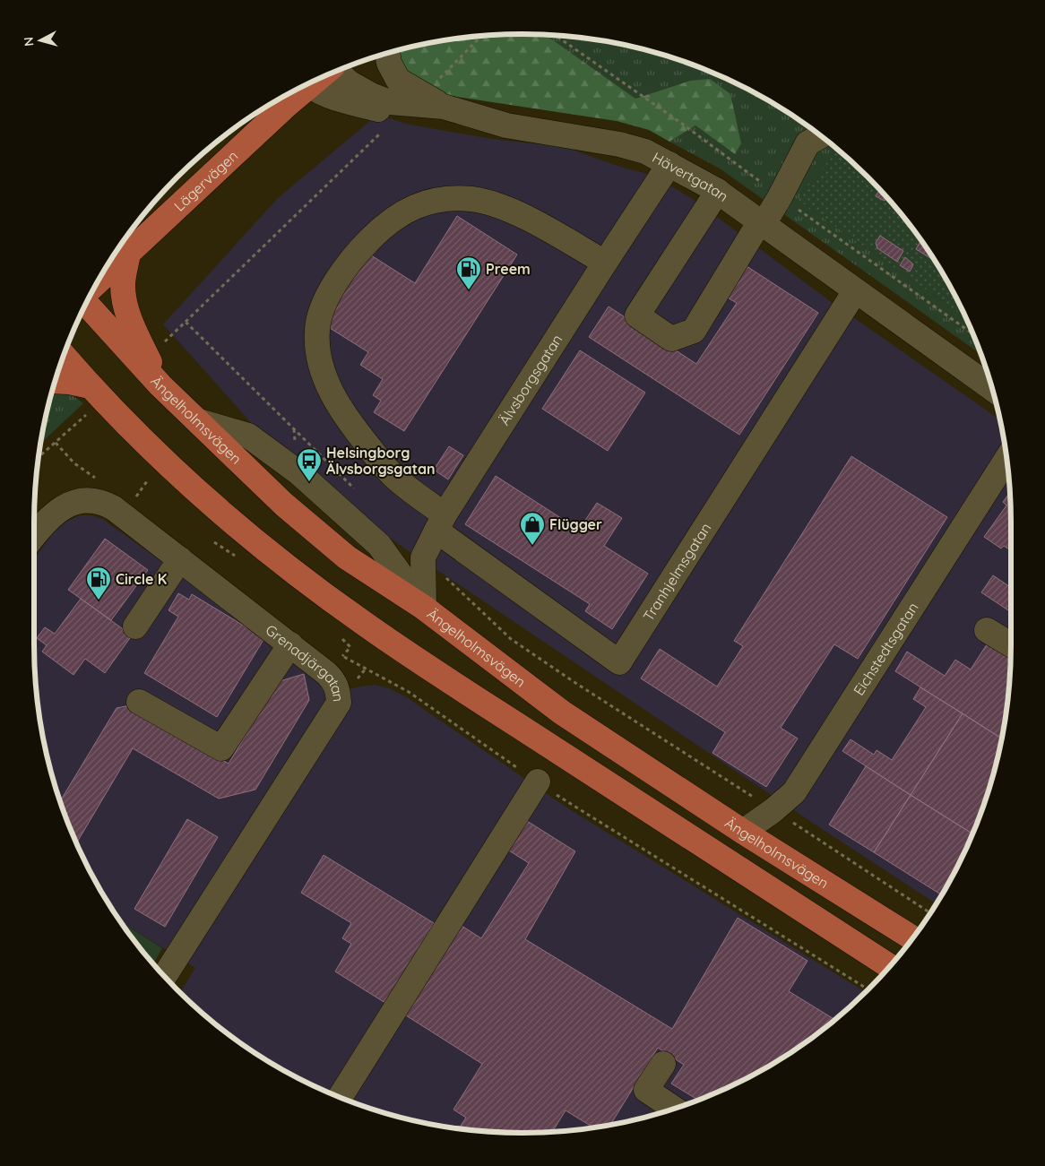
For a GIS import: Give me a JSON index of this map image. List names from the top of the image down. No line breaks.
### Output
{"streets":{"main road":["Lägervägen","Ängelholmsvägen"],"street":["Hävertgatan","Älvsborgsgatan","Tranhjelmsgatan","Eichstedtsgatan","Grenadjärgatan"]},"crossings":[["Hävertgatan","Älvsborgsgatan"],["Hävertgatan","Tranhjelmsgatan"],["Älvsborgsgatan","Ängelholmsvägen"],["Älvsborgsgatan","Tranhjelmsgatan"],["Ängelholmsvägen","Eichstedtsgatan"]],"places":{"fuel station":["Preem","Circle K"],"bus stop":["Helsingborg Älvsborgsgatan"],"shop":["Flügger"]},"north":"left"}
